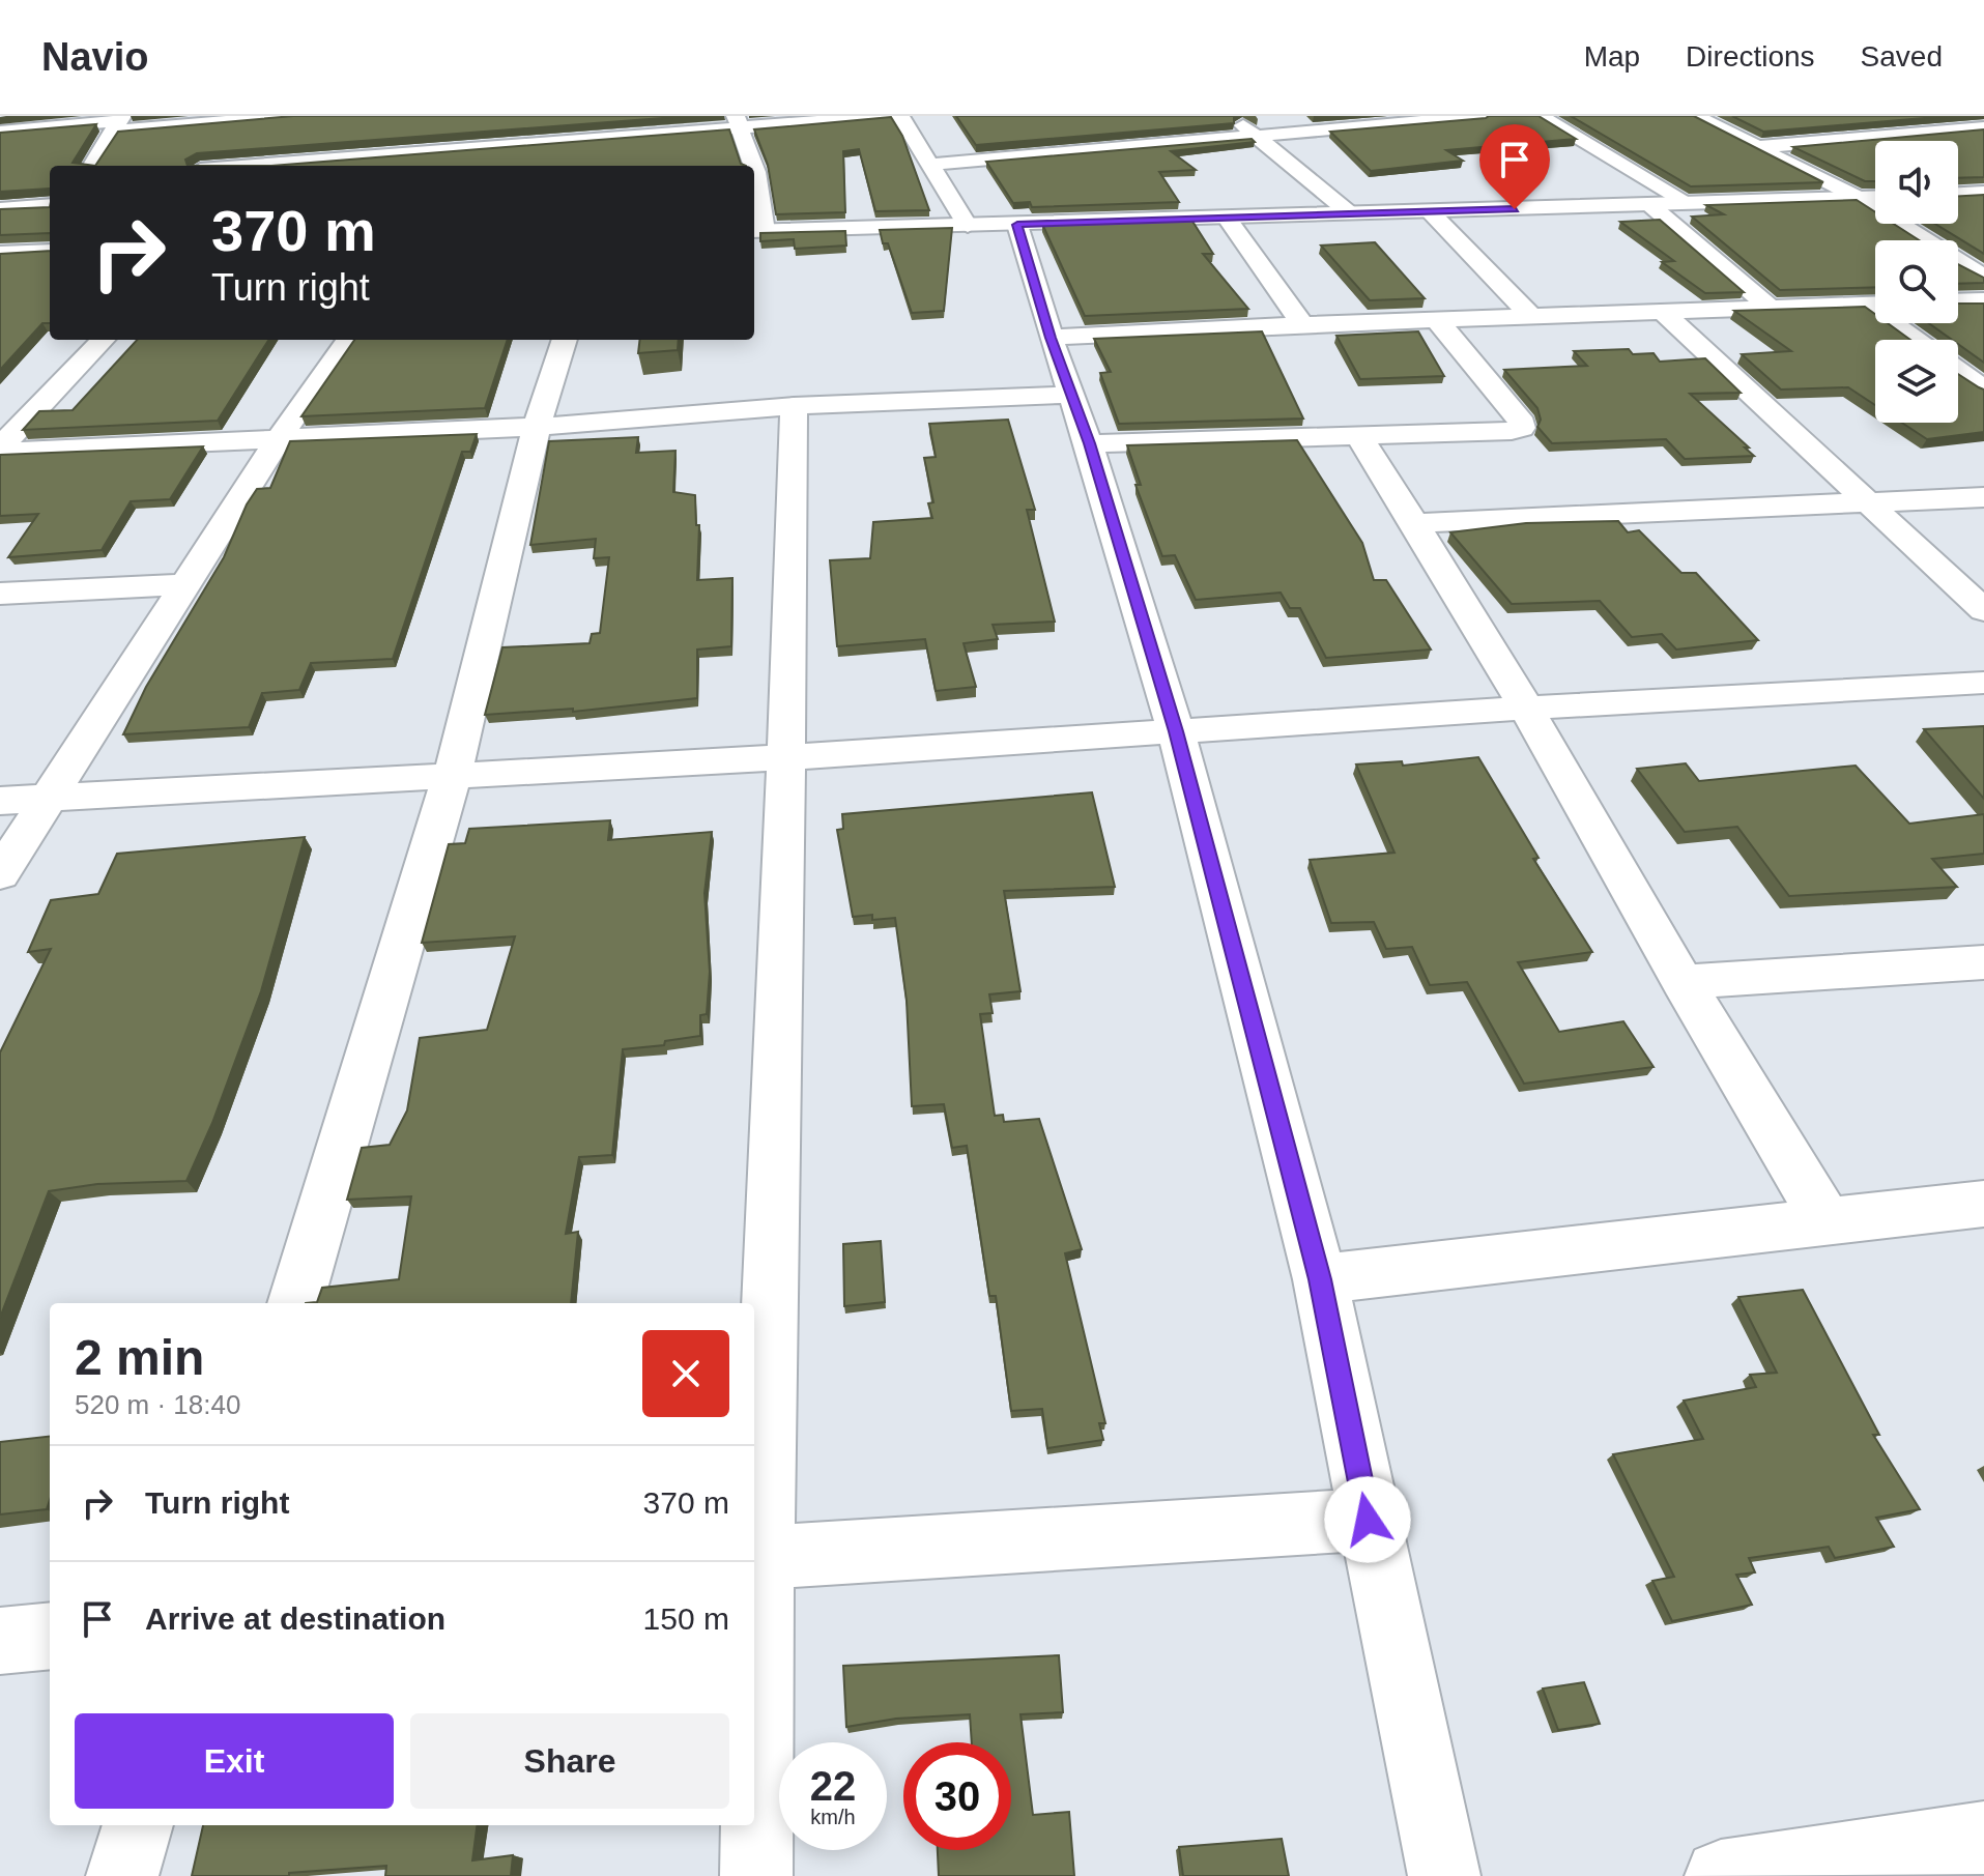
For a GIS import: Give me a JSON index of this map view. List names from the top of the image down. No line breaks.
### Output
{"page":{"header":"Navio","nav":["Map","Directions","Saved"],"turn":["370 m","Turn right"],"heading":["2 min","520 m · 18:40"],"list":[{"name":"Turn right","value":"370 m"},{"name":"Arrive at destination","value":"150 m"}],"buttons":["Exit","Share"],"speed":"22 km/h","limit":"30"}}
